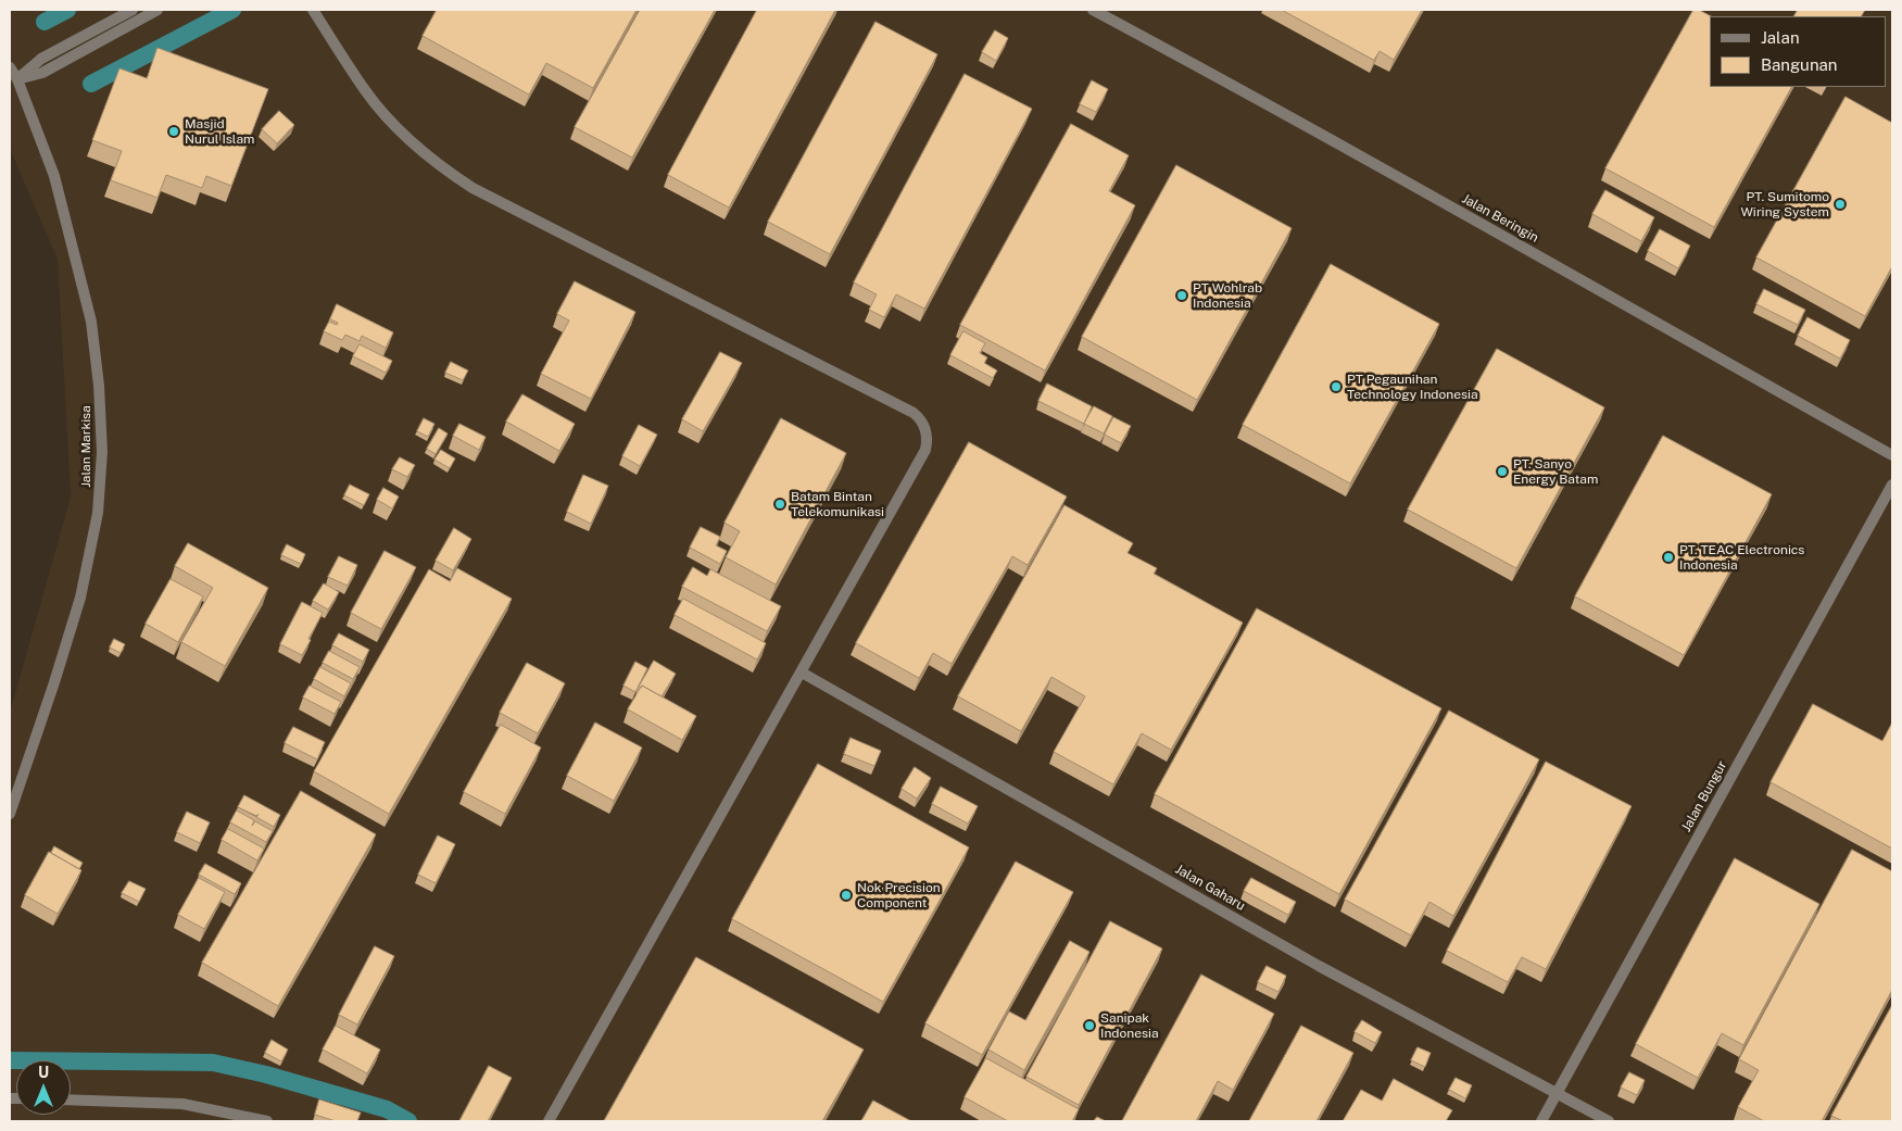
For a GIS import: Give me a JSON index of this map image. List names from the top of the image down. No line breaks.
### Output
{"streets":{"street":["Jalan Beringin","Jalan Markisa","Jalan Bungur","Jalan Gaharu"]},"crossings":[["Jalan Bungur","Jalan Gaharu"]],"places":["Masjid Nurul Islam","PT. Sumitomo Wiring System","PT Wohlrab Indonesia","PT Pegaunihan Technology Indonesia","PT. Sanyo Energy Batam","Batam Bintan Telekomunikasi","PT. TEAC Electronics Indonesia","Nok Precision Component","Sanipak Indonesia"],"legend":["Jalan","Bangunan"],"north":"top"}
